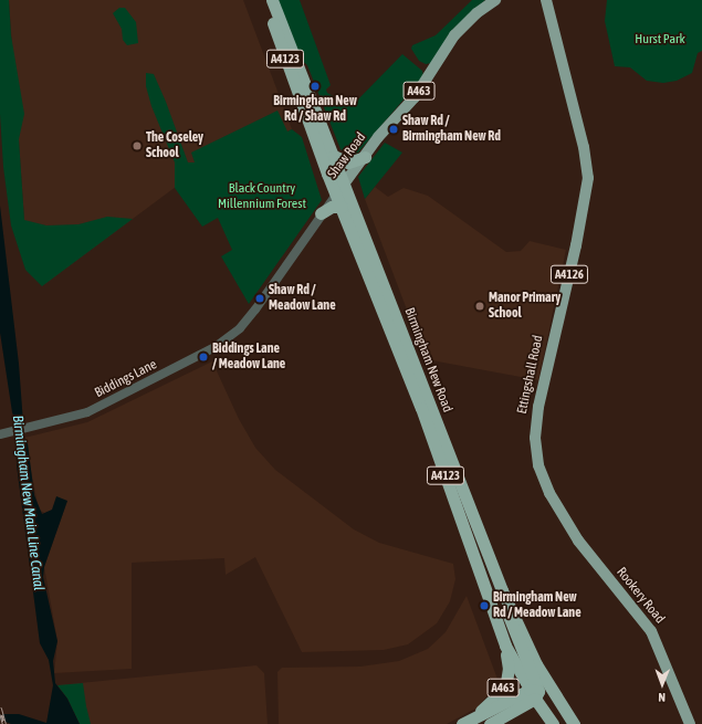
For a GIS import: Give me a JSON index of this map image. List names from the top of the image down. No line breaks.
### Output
{"streets":{"highway":["A4123","A463","Birmingham New Road"],"main road":["Shaw Road","A4126","Ettingshall Road","Rookery Road"],"street":["Biddings Lane"]},"crossings":[["A4123","A463"],["A4123","Birmingham New Road"],["A463","Birmingham New Road"],["Shaw Road","Birmingham New Road"],["Shaw Road","Biddings Lane"],["Ettingshall Road","Rookery Road"]],"water":["Birmingham New Main Line Canal"],"parks":["Hurst Park","Black Country Millennium Forest"],"places":["Birmingham New Rd / Shaw Rd","Shaw Rd / Birmingham New Rd","The Coseley School","Shaw Rd / Meadow Lane","Manor Primary School","Biddings Lane / Meadow Lane","Birmingham New Rd / Meadow Lane"],"north":"bottom"}
